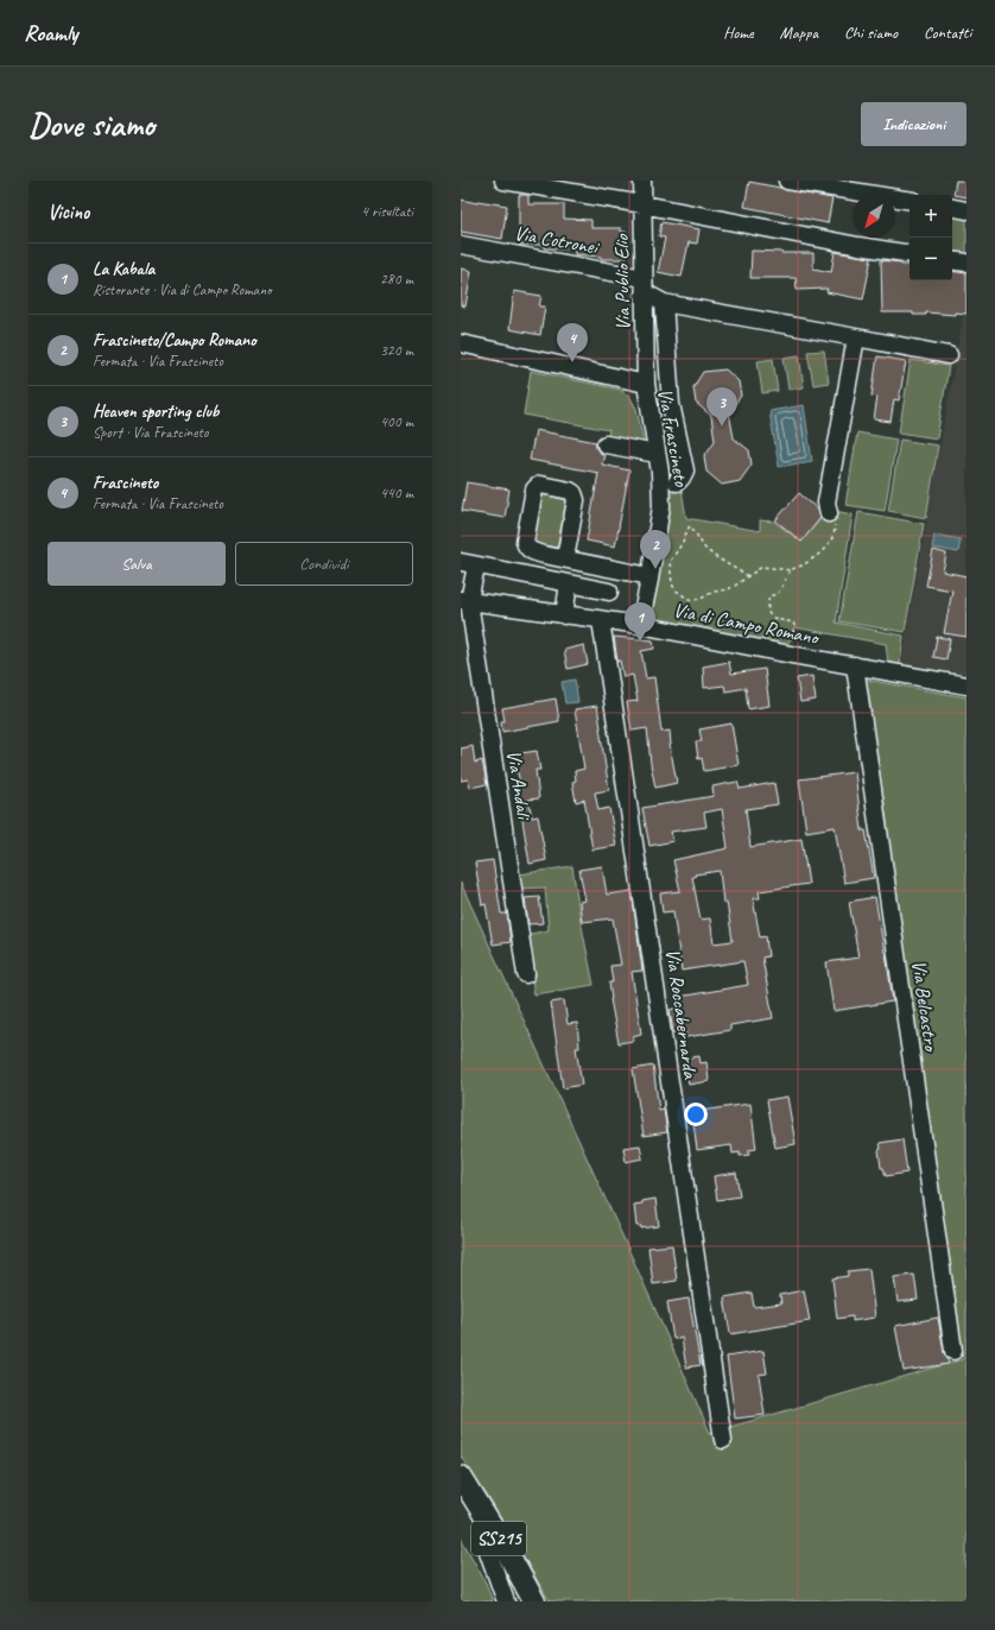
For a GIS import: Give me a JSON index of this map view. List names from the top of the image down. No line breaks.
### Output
{"streets":{"main road":["SS215"],"street":["Via Cotronei","Via Publio Elio","Via Frascineto","Via di Campo Romano","Via Andali","Via Belcastro","Via Roccabernarda"]},"crossings":[["Via Cotronei","Via Publio Elio"],["Via Publio Elio","Via Frascineto"],["Via Frascineto","Via di Campo Romano"],["Via di Campo Romano","Via Andali"],["Via di Campo Romano","Via Belcastro"],["Via di Campo Romano","Via Roccabernarda"]],"north":"bottom left","page":{"header":"Roamly","nav":["Home","Mappa","Chi siamo","Contatti"],"buttons":["Indicazioni",["Salva","Condividi"]],"title":"Dove siamo","heading":["Vicino","4 risultati"],"map_buttons":["+","−"],"list":[{"mark":"1","name":"La Kabala","note":"Ristorante · Via di Campo Romano","value":"280 m"},{"mark":"2","name":"Frascineto/Campo Romano","note":"Fermata · Via Frascineto","value":"320 m"},{"mark":"3","name":"Heaven sporting club","note":"Sport · Via Frascineto","value":"400 m"},{"mark":"4","name":"Frascineto","note":"Fermata · Via Frascineto","value":"440 m"}],"pins":["4","3","2","1"]}}
